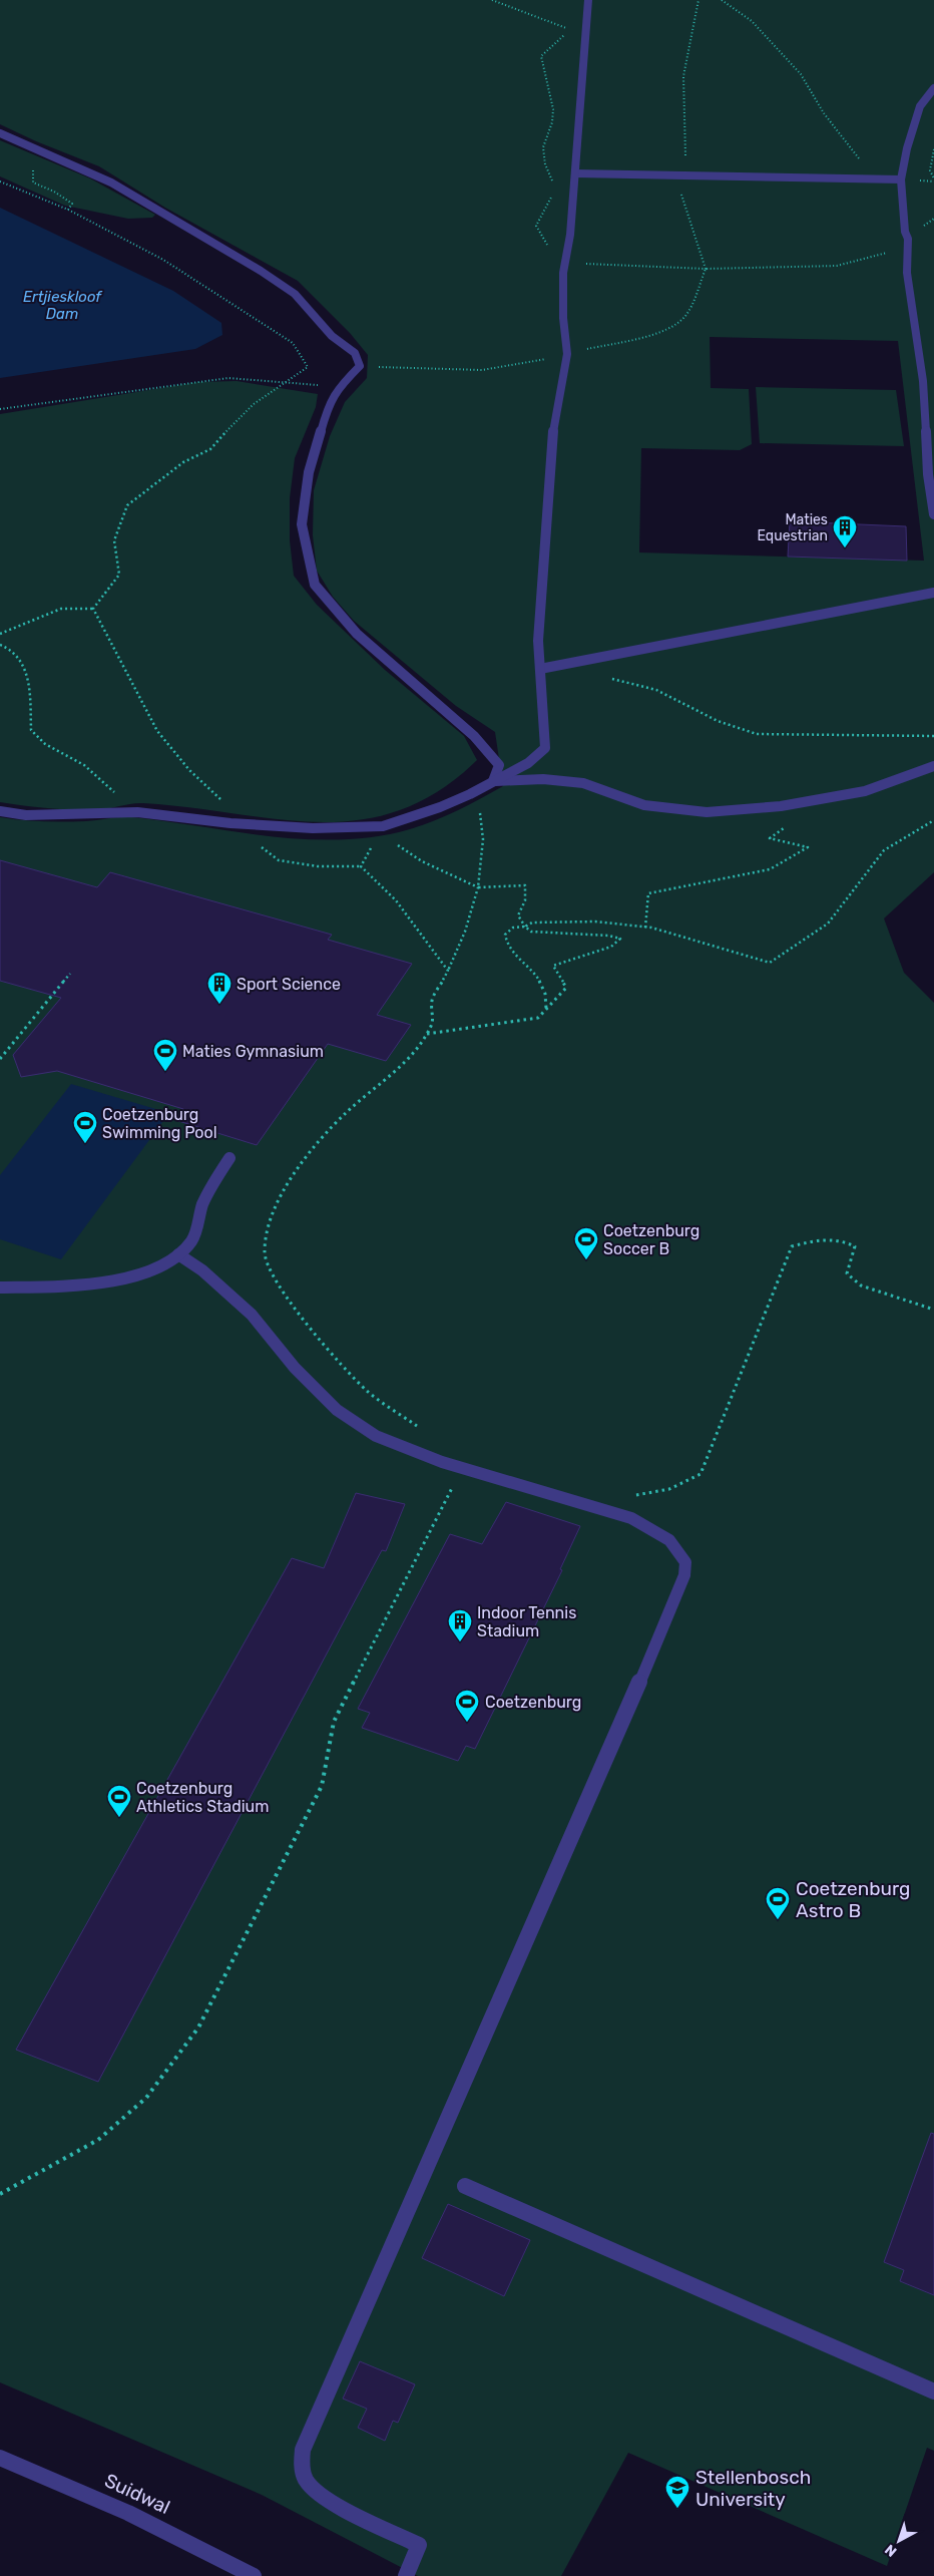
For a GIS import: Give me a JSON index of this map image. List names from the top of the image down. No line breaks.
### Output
{"streets":{"street":["Suidwal"]},"water":["Ertjieskloof Dam"],"places":{"building":["Maties Equestrian","Sport Science","Indoor Tennis Stadium"],"sports":["Maties Gymnasium","Coetzenburg Swimming Pool","Coetzenburg Soccer B","Coetzenburg","Coetzenburg Athletics Stadium","Coetzenburg Astro B"],"school or university":["Stellenbosch University"]},"north":"bottom left"}
